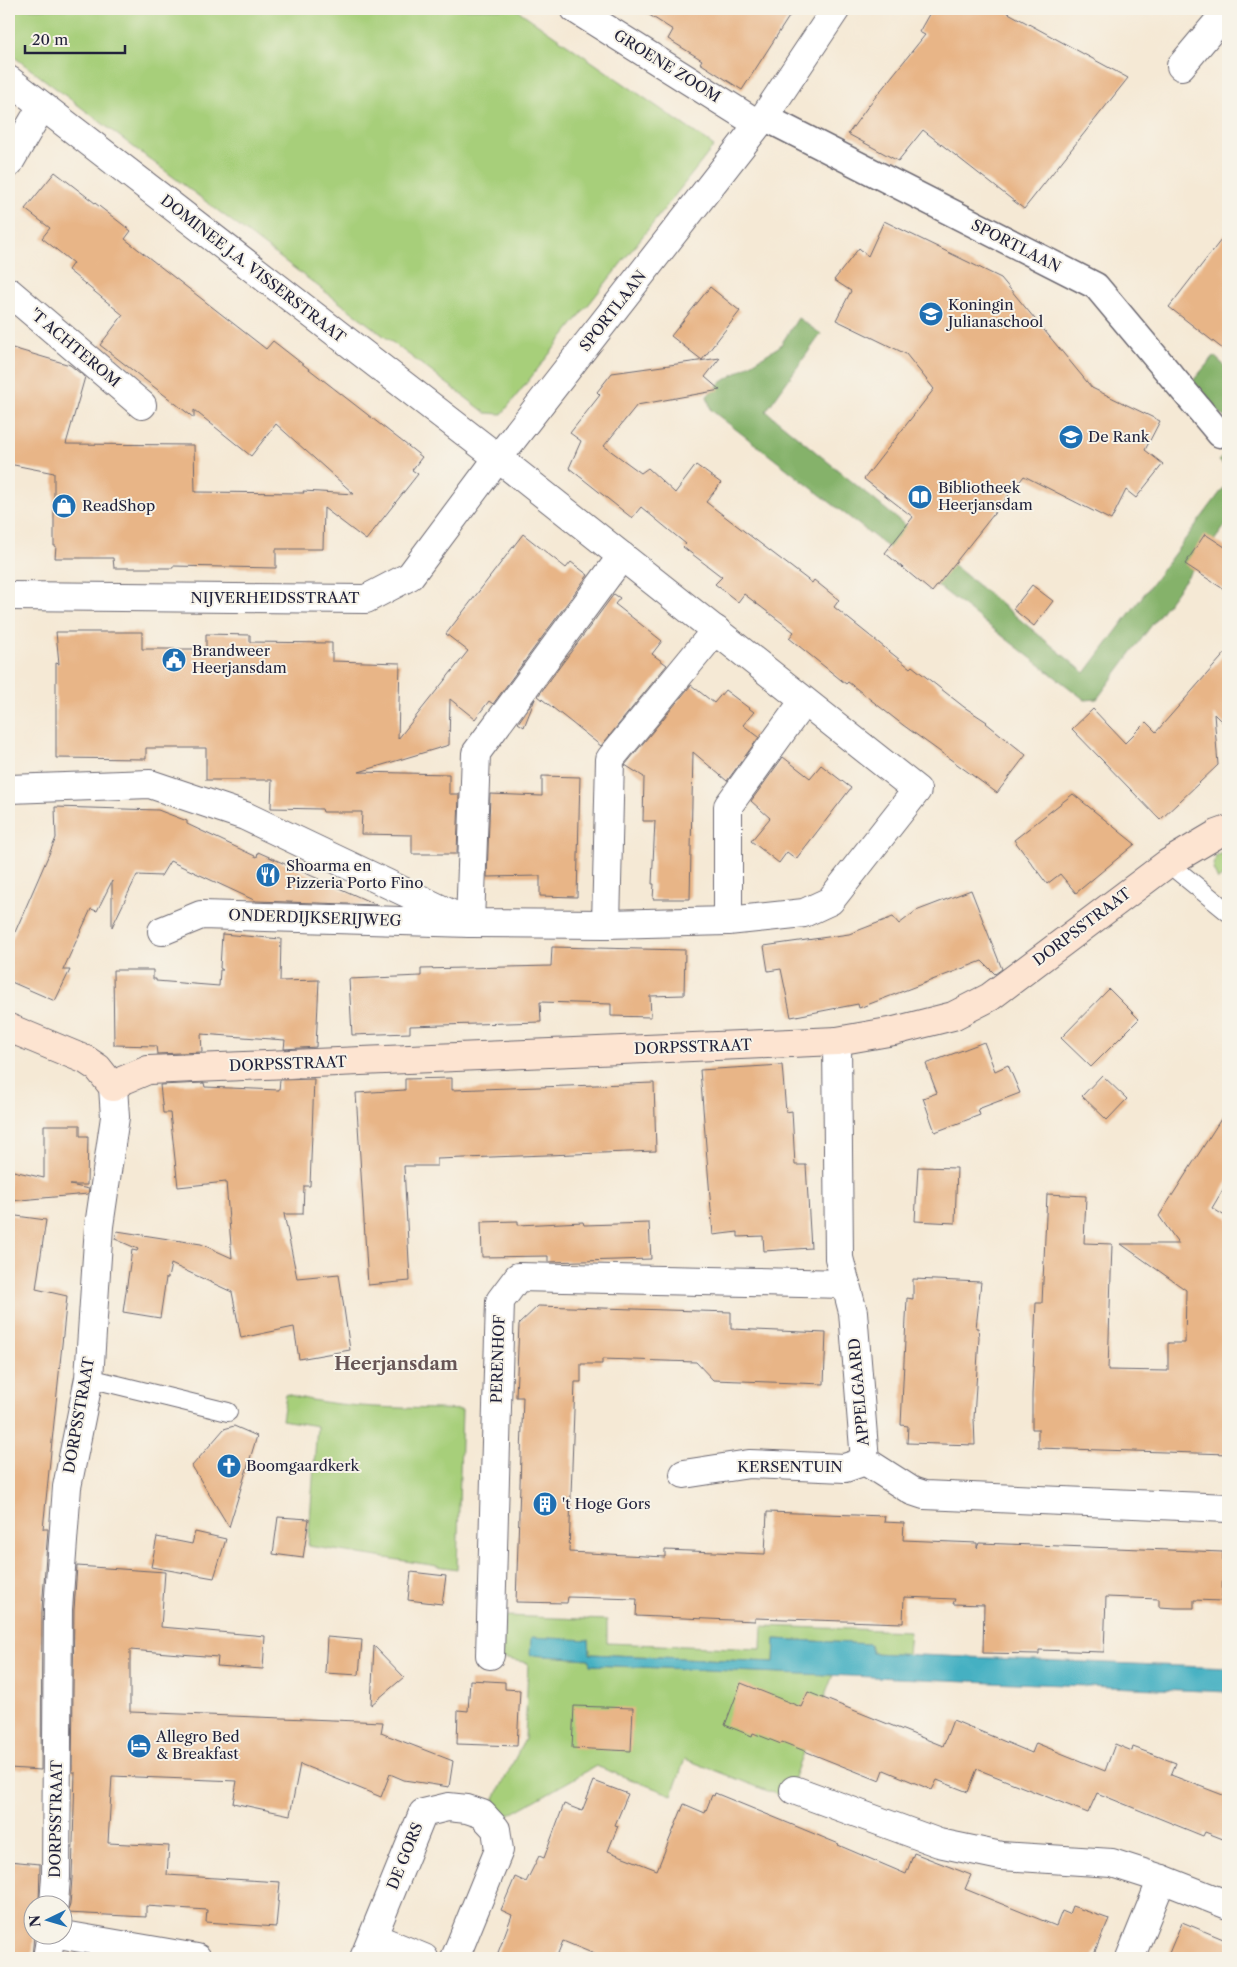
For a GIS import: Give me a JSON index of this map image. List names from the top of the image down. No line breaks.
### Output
{"streets":{"main road":["DORPSSTRAAT"],"street":["GROENE ZOOM","SPORTLAAN","DOMINEE J.A. VISSERSTRAAT","'T ACHTEROM","NIJVERHEIDSSTRAAT","ONDERDIJKSERIJWEG","PERENHOF","APPELGAARD","KERSENTUIN","DE GORS"]},"crossings":[["GROENE ZOOM","SPORTLAAN"],["SPORTLAAN","DOMINEE J.A. VISSERSTRAAT"],["SPORTLAAN","NIJVERHEIDSSTRAAT"],["DOMINEE J.A. VISSERSTRAAT","NIJVERHEIDSSTRAAT"],["DORPSSTRAAT","APPELGAARD"],["PERENHOF","APPELGAARD"],["APPELGAARD","KERSENTUIN"]],"districts":["Heerjansdam"],"places":{"school or university":["Koningin Julianaschool","De Rank"],"library":["Bibliotheek Heerjansdam"],"shop":["ReadShop"],"public building":["Brandweer Heerjansdam"],"restaurant":["Shoarma en Pizzeria Porto Fino"],"church":["Boomgaardkerk"],"building":["'t Hoge Gors"],"hotel":["Allegro Bed & Breakfast"]},"scale_bar":"20 m","north":"left"}
